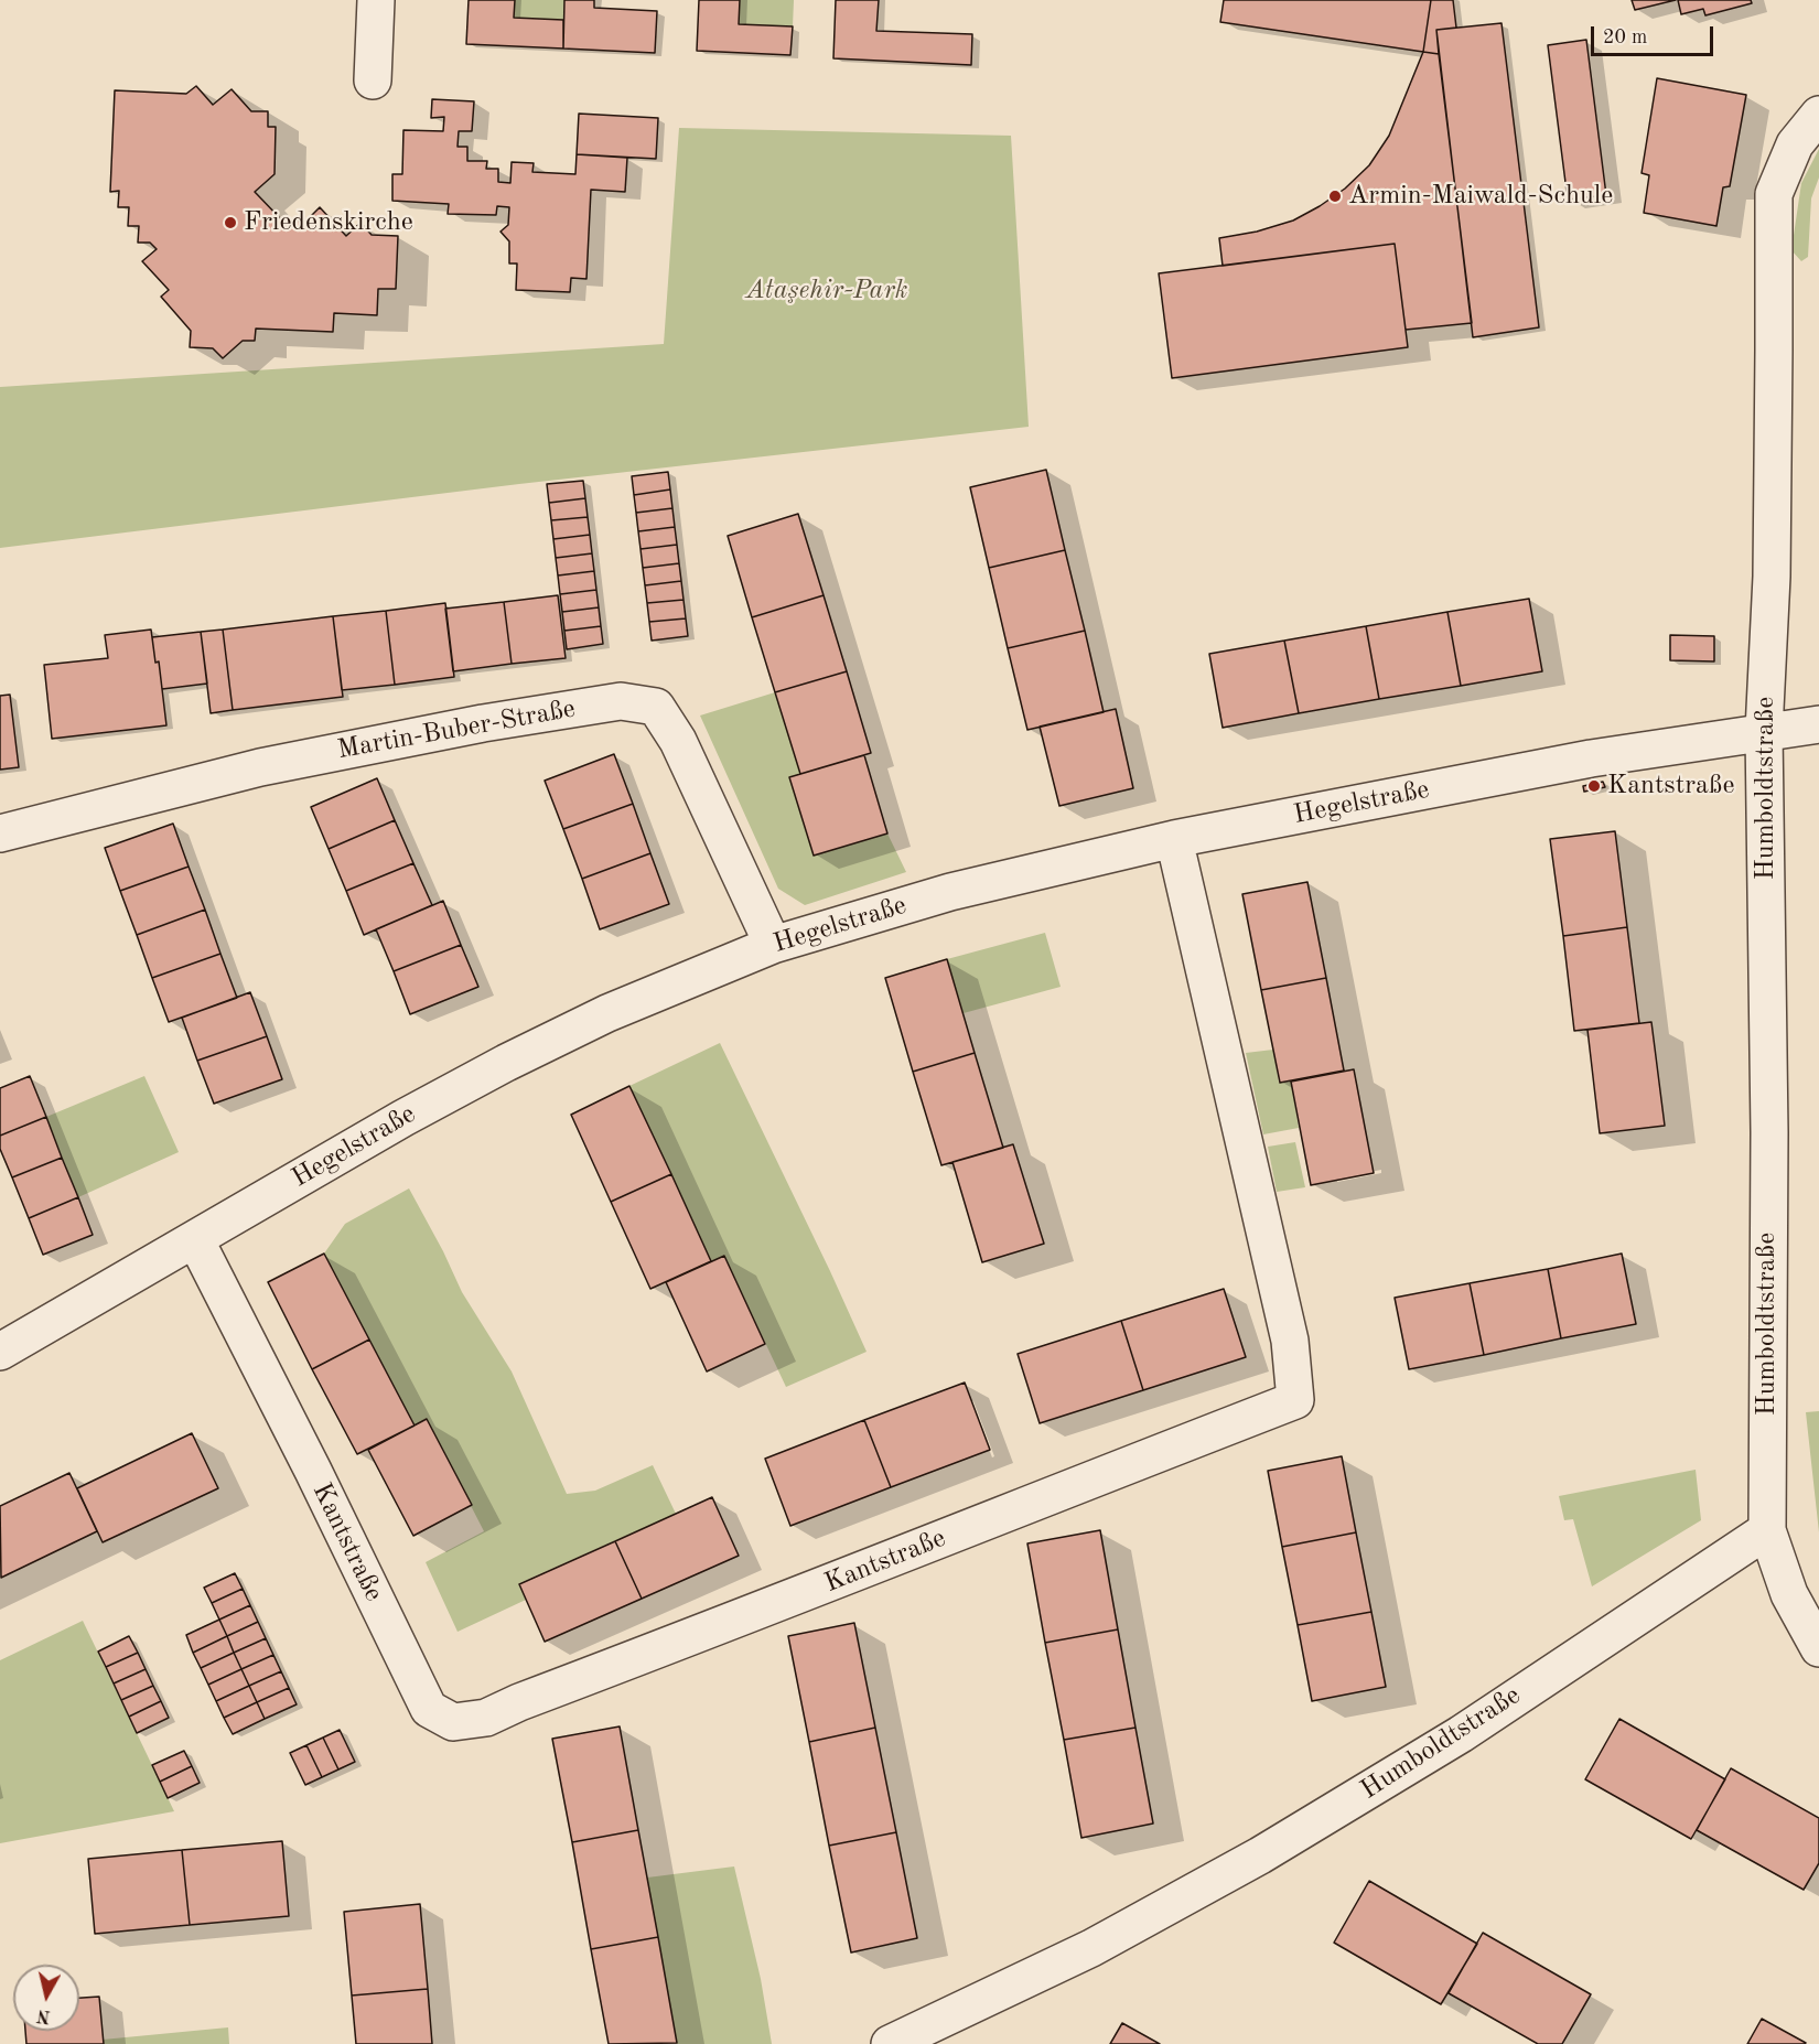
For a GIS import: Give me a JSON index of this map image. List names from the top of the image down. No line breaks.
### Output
{"streets":{"street":["Martin-Buber-Straße","Humboldtstraße","Hegelstraße","Kantstraße"]},"crossings":[["Martin-Buber-Straße","Hegelstraße"],["Humboldtstraße","Hegelstraße"],["Hegelstraße","Kantstraße"]],"parks":["Ataşehir-Park"],"places":["Armin-Maiwald-Schule","Friedenskirche","Kantstraße"],"scale_bar":"20 m","north":"bottom"}
